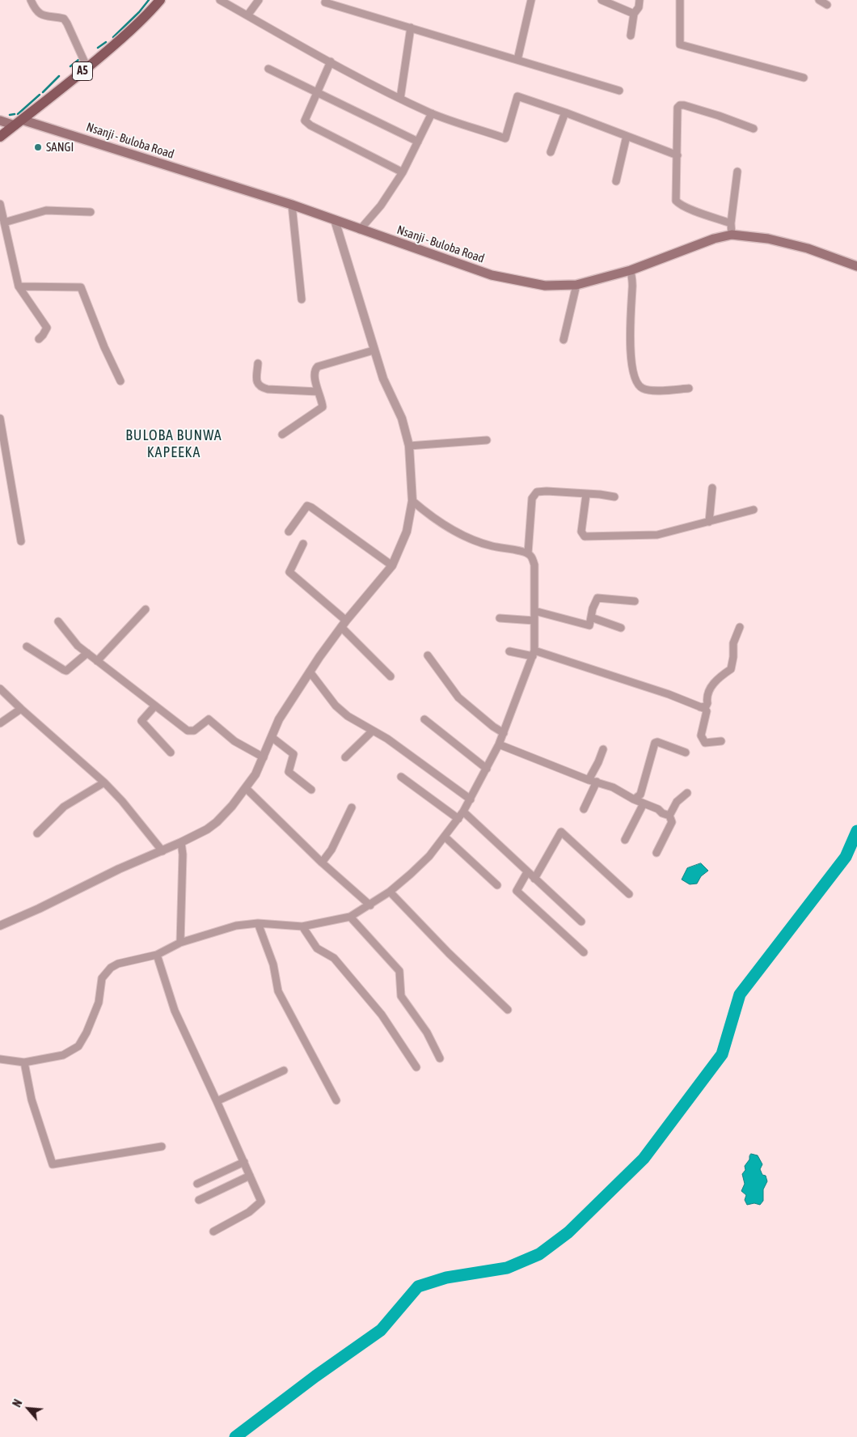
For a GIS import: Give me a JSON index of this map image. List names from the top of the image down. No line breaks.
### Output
{"streets":{"main road":["A5","Nsanji - Buloba Road"]},"crossings":[["A5","Nsanji - Buloba Road"]],"districts":["BULOBA BUNWA KAPEEKA"],"places":["SANGI"],"north":"top left"}
